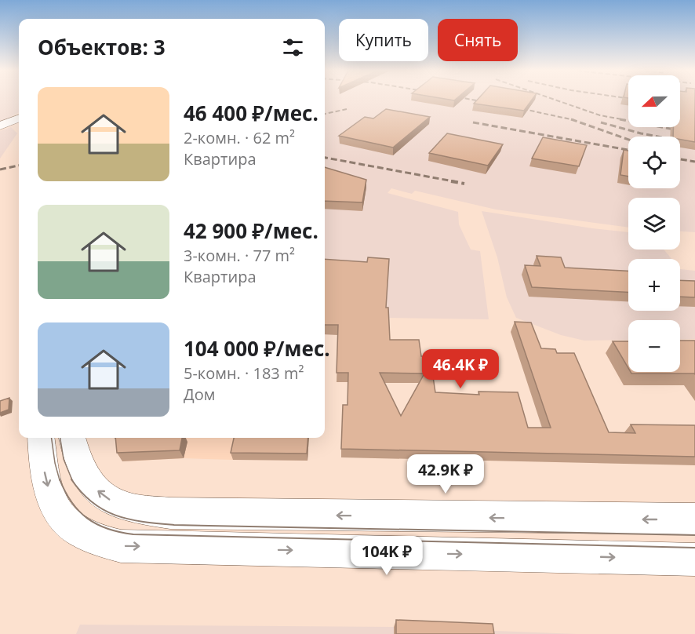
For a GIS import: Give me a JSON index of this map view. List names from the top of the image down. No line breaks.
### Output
{"north":"left","page":{"chip":["Купить","Снять"],"heading":"Объектов: 3","map_buttons":["+","−"],"list":[{"name":"46 400 ₽/мес.","note":"2-комн. · 62 m² · Квартира"},{"name":"42 900 ₽/мес.","note":"3-комн. · 77 m² · Квартира"},{"name":"104 000 ₽/мес.","note":"5-комн. · 183 m² · Дом"}],"price":["46.4K ₽","42.9K ₽","104K ₽"]}}
